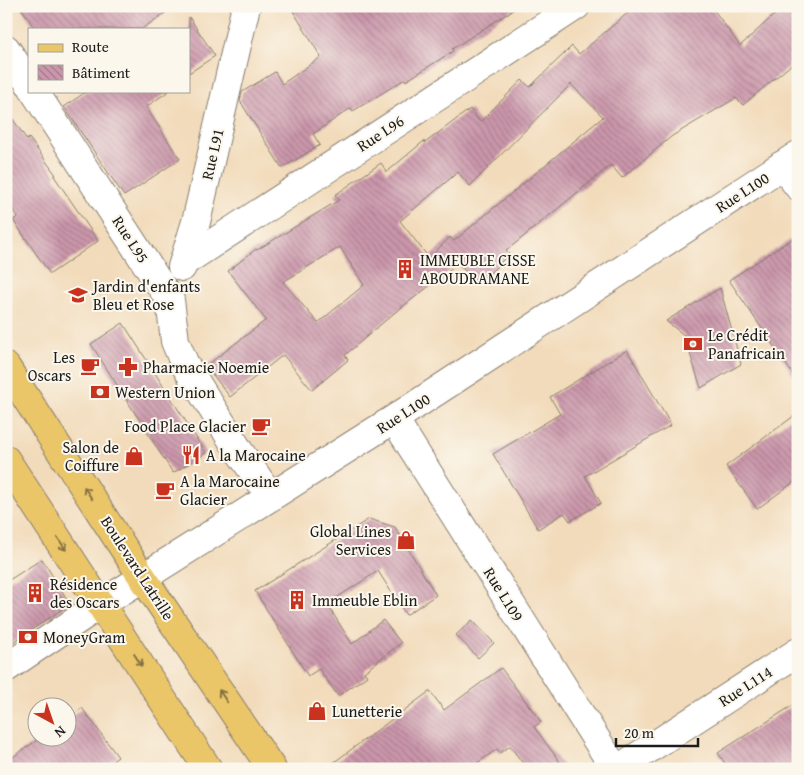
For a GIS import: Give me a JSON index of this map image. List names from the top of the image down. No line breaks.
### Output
{"streets":{"main road":["Boulevard Latrille"],"street":["Rue L96","Rue L91","Rue L100","Rue L95","Rue L109","Rue L114"]},"crossings":[["Rue L96","Rue L91"],["Rue L91","Rue L95"],["Rue L100","Rue L95"],["Rue L100","Boulevard Latrille"],["Rue L100","Rue L109"],["Rue L109","Rue L114"]],"places":{"building":["IMMEUBLE CISSE ABOUDRAMANE","Résidence des Oscars","Immeuble Eblin"],"school or university":["Jardin d'enfants Bleu et Rose"],"bank":["Le Crédit Panafricain","Western Union","MoneyGram"],"cafe":["Les Oscars ‌","Food Place Glacier","A la Marocaine Glacier"],"pharmacy":["Pharmacie Noemie"],"restaurant":["A la Marocaine"],"shop":["Salon de Coiffure","Global Lines Services","Lunetterie"]},"legend":["Route","Bâtiment"],"scale_bar":"20 m","north":"bottom right"}
